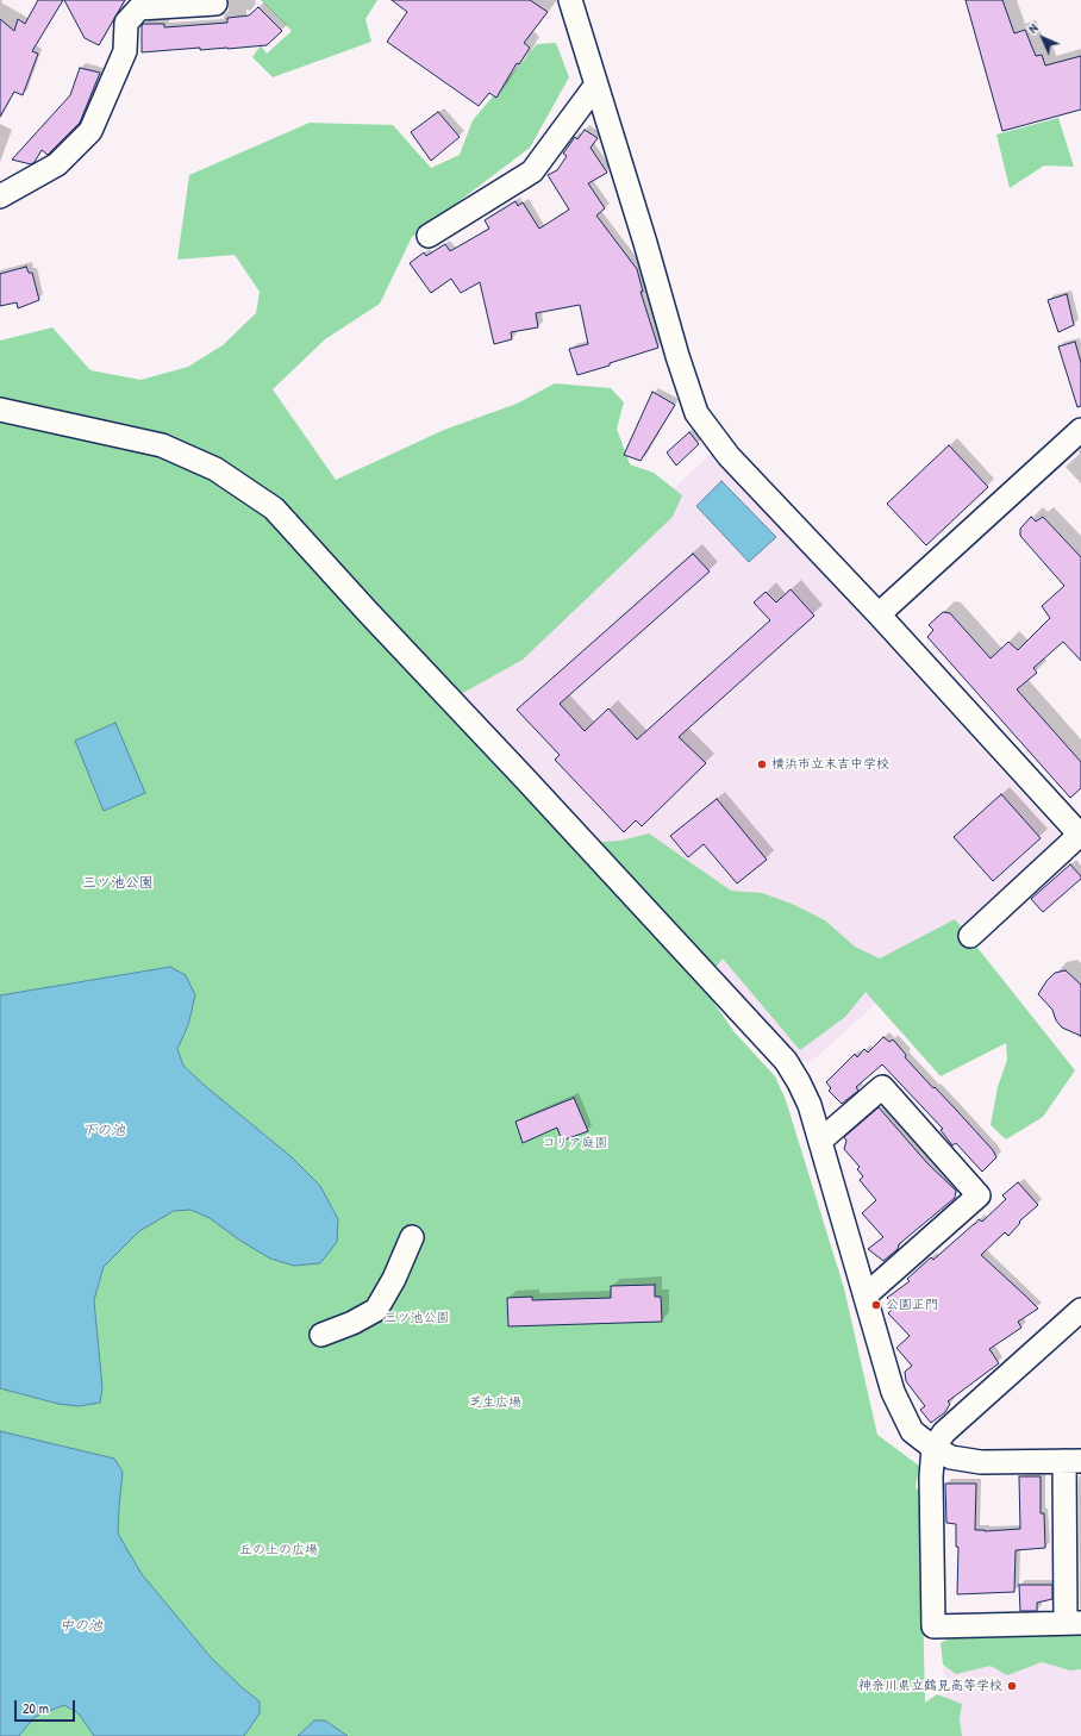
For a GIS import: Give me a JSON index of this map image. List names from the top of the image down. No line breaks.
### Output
{"districts":["三ツ池公園"],"water":["下の池","中の池"],"parks":["コリア庭園","三ツ池公園","芝生広場","丘の上の広場"],"places":["横浜市立末吉中学校","公園正門","神奈川県立鶴見高等学校"],"scale_bar":"20 m","north":"top left"}
